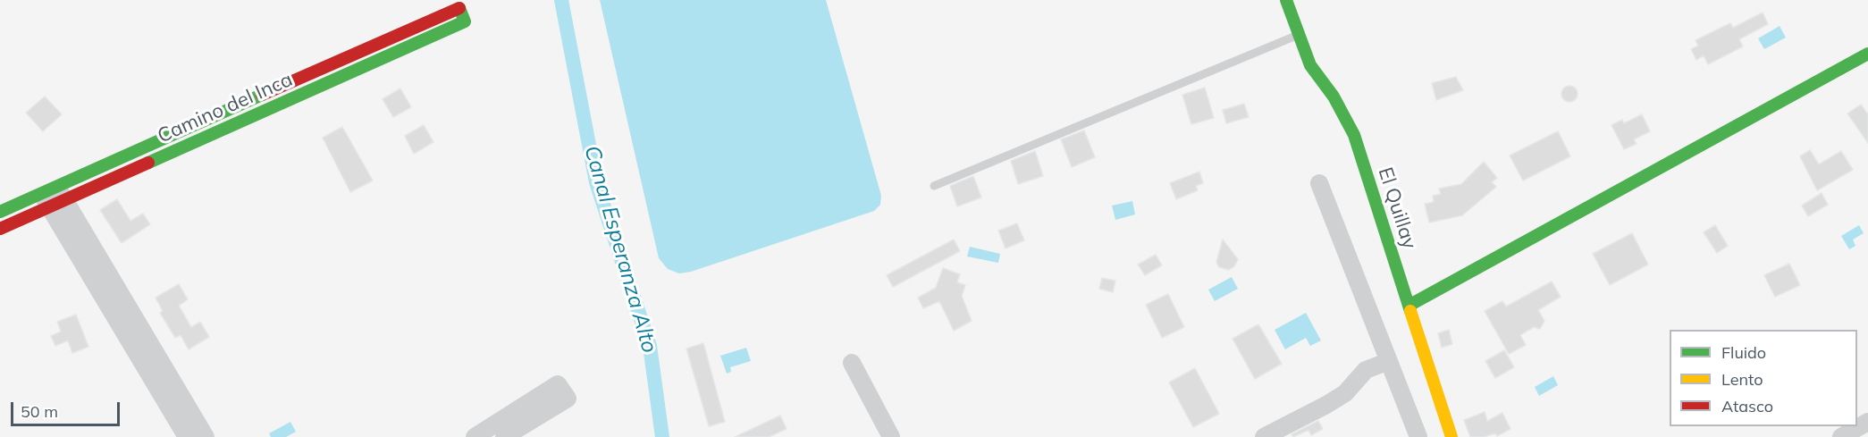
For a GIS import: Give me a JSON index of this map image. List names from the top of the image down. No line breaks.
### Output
{"streets":{"street":["Camino del Inca","El Quillay"]},"water":["Canal Esperanza Alto"],"legend":["Fluido","Lento","Atasco"],"scale_bar":"50 m"}
